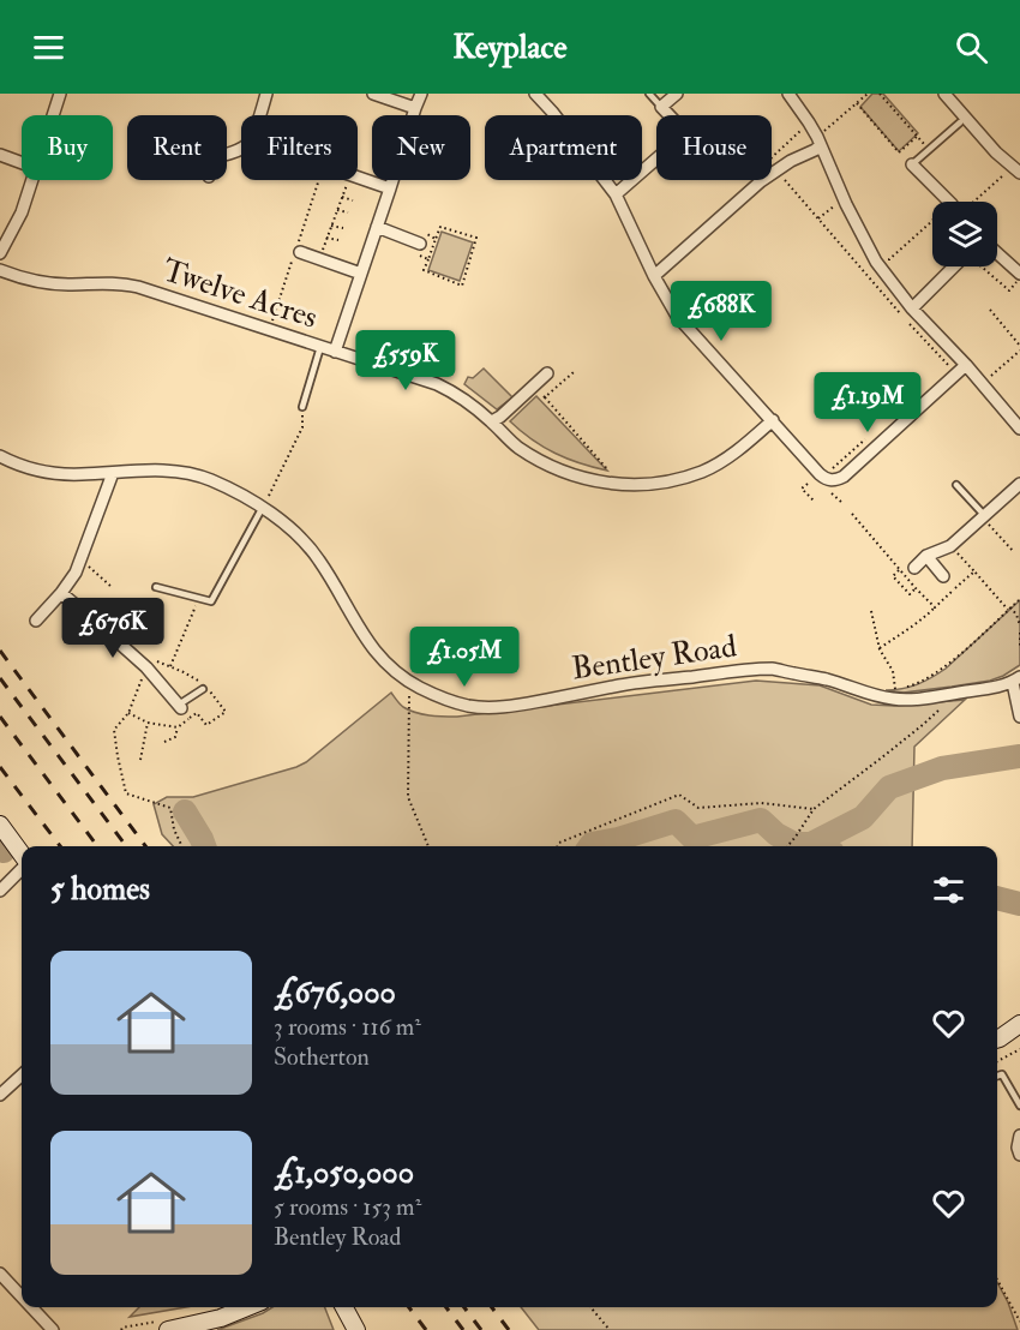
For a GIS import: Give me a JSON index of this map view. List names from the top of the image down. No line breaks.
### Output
{"streets":{"street":["Twelve Acres","Bentley Road"]},"page":{"header":"Keyplace","chip":["Buy","Rent","Filters","New","Apartment","House"],"price":["£688K","£559K","£1.19M","£676K","£1.05M"],"heading":"5 homes","list":[{"name":"£676,000","note":"3 rooms · 116 m² · Sotherton"},{"name":"£1,050,000","note":"5 rooms · 153 m² · Bentley Road"}]}}
